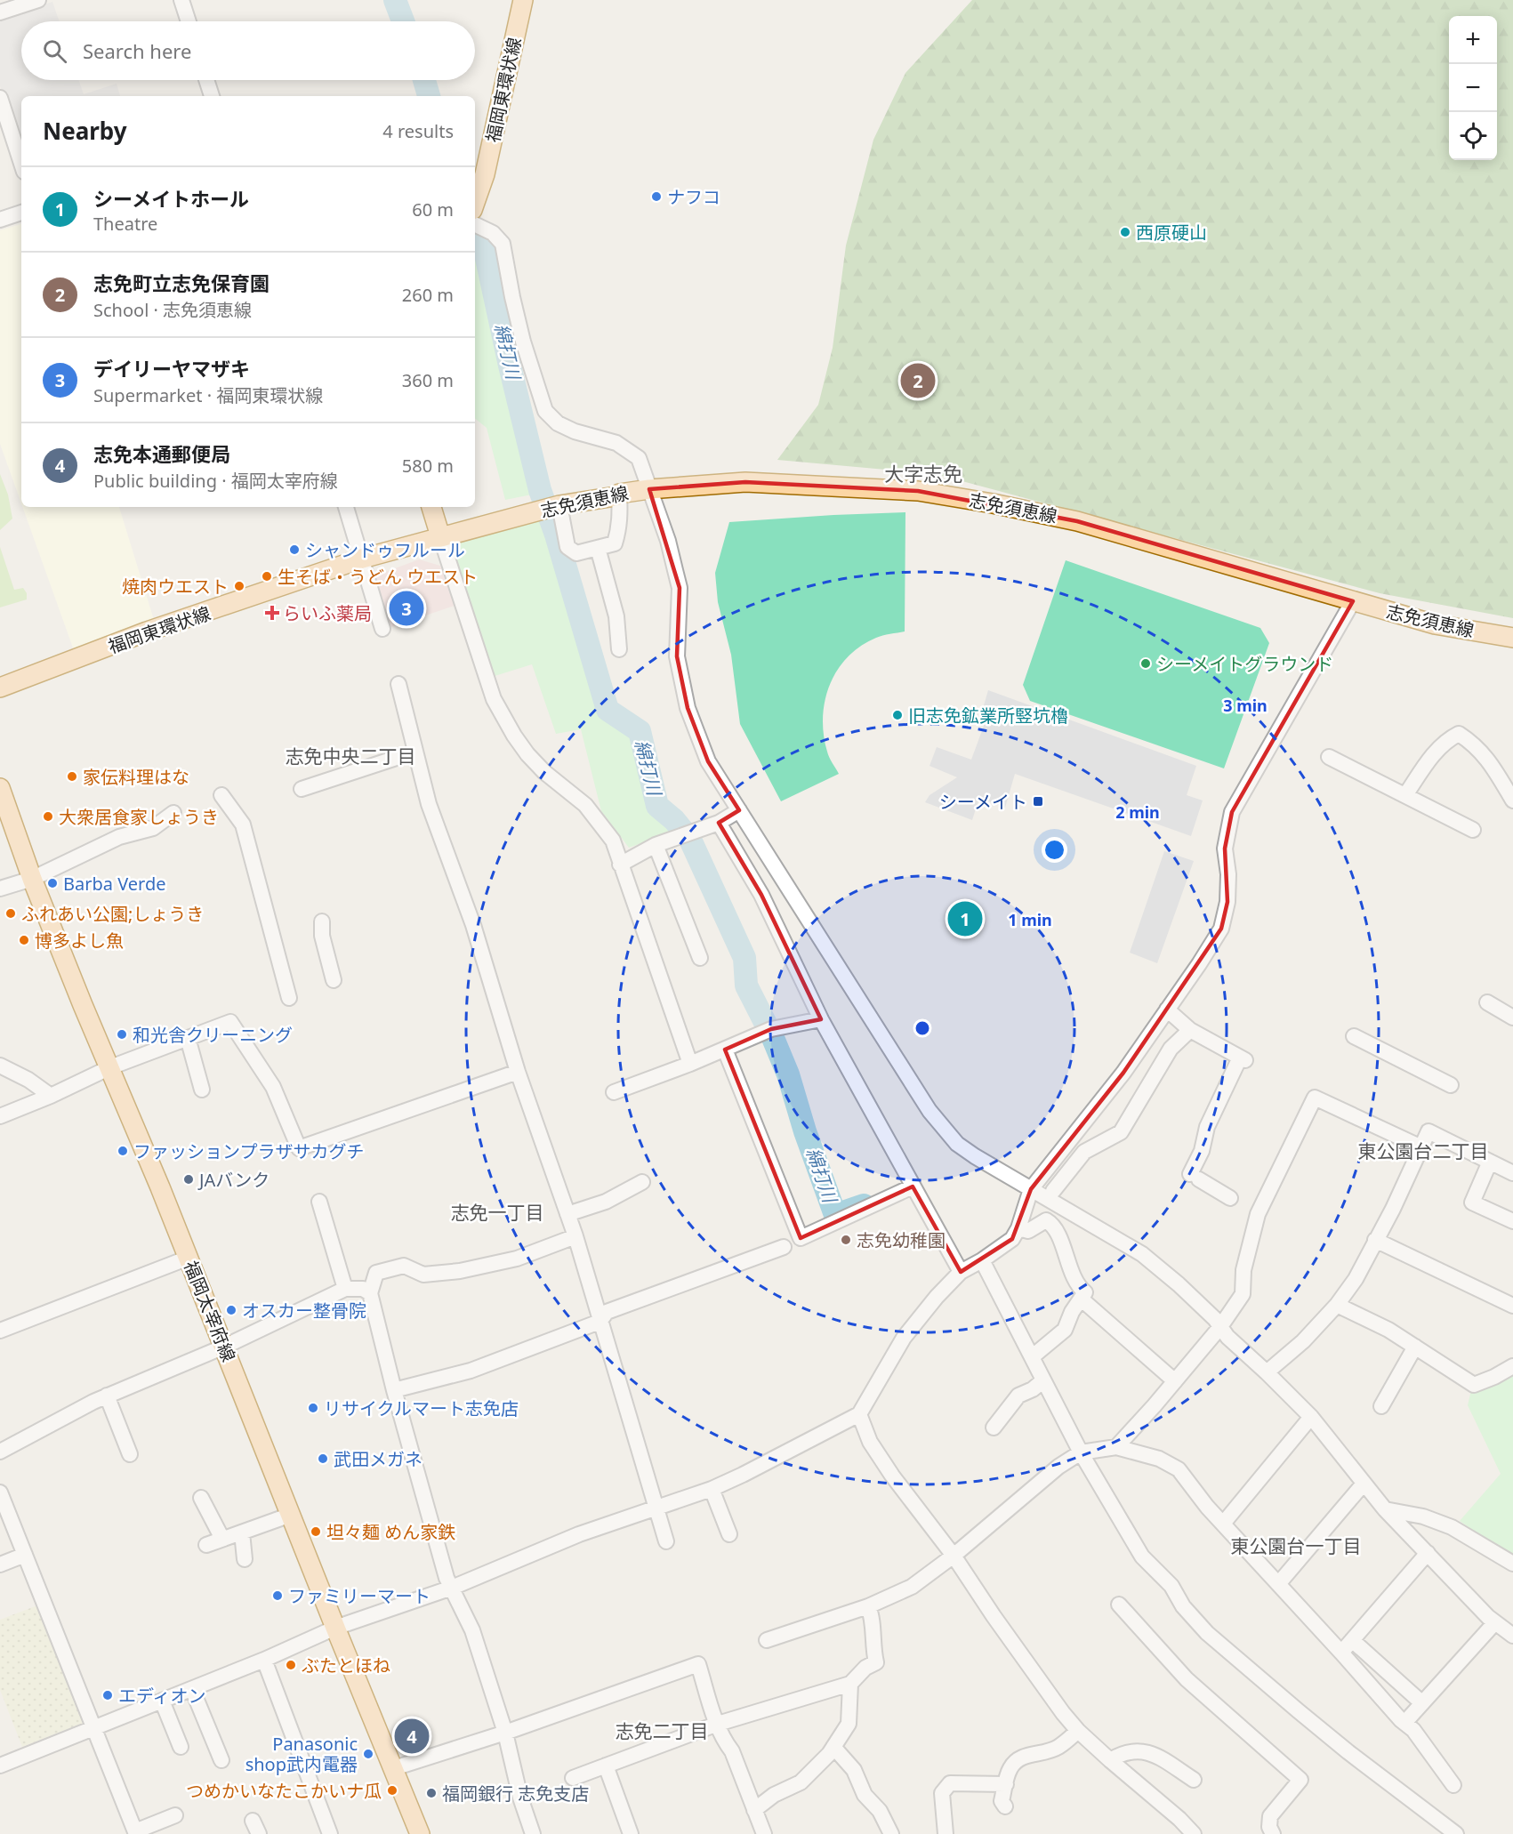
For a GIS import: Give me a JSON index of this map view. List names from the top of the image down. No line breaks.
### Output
{"streets":{"main road":["福岡東環状線","志免須恵線","福岡太宰府線"]},"crossings":[["福岡東環状線","志免須恵線"]],"districts":["大字志免","志免中央二丁目","東公園台二丁目","志免一丁目","東公園台一丁目","志免二丁目"],"water":["綿打川"],"places":{"other":["ナフコ","西原硬山","シャンドゥフルール","生そば・うどん ウエスト","焼肉ウエスト","シーメイトグラウンド","旧志免鉱業所竪坑櫓","家伝料理はな","大衆居食家しょうき","Barba Verde","ふれあい公園;しょうき","博多よし魚","和光舎クリーニング","ファッションプラザサカグチ","JAバンク","志免幼稚園","オスカー整骨院","リサイクルマート志免店","武田メガネ","坦々麺 めん家鉄","ファミリーマート","ぶたとほね","エディオン","Panasonic shop武内電器","つめかいなたこかいナ瓜","福岡銀行 志免支店"],"health":["らいふ薬局"],"transit":["シーメイト"]},"page":{"map_buttons":["+","−"],"search":"Search here","heading":["Nearby","4 results"],"list":[{"mark":"1","name":"シーメイトホール","note":"Theatre","value":"60 m"},{"mark":"2","name":"志免町立志免保育園","note":"School · 志免須恵線","value":"260 m"},{"mark":"3","name":"デイリーヤマザキ","note":"Supermarket · 福岡東環状線","value":"360 m"},{"mark":"4","name":"志免本通郵便局","note":"Public building · 福岡太宰府線","value":"580 m"}],"pins":["2","3","1","4"]},"rings":["3 min","2 min","1 min"]}
